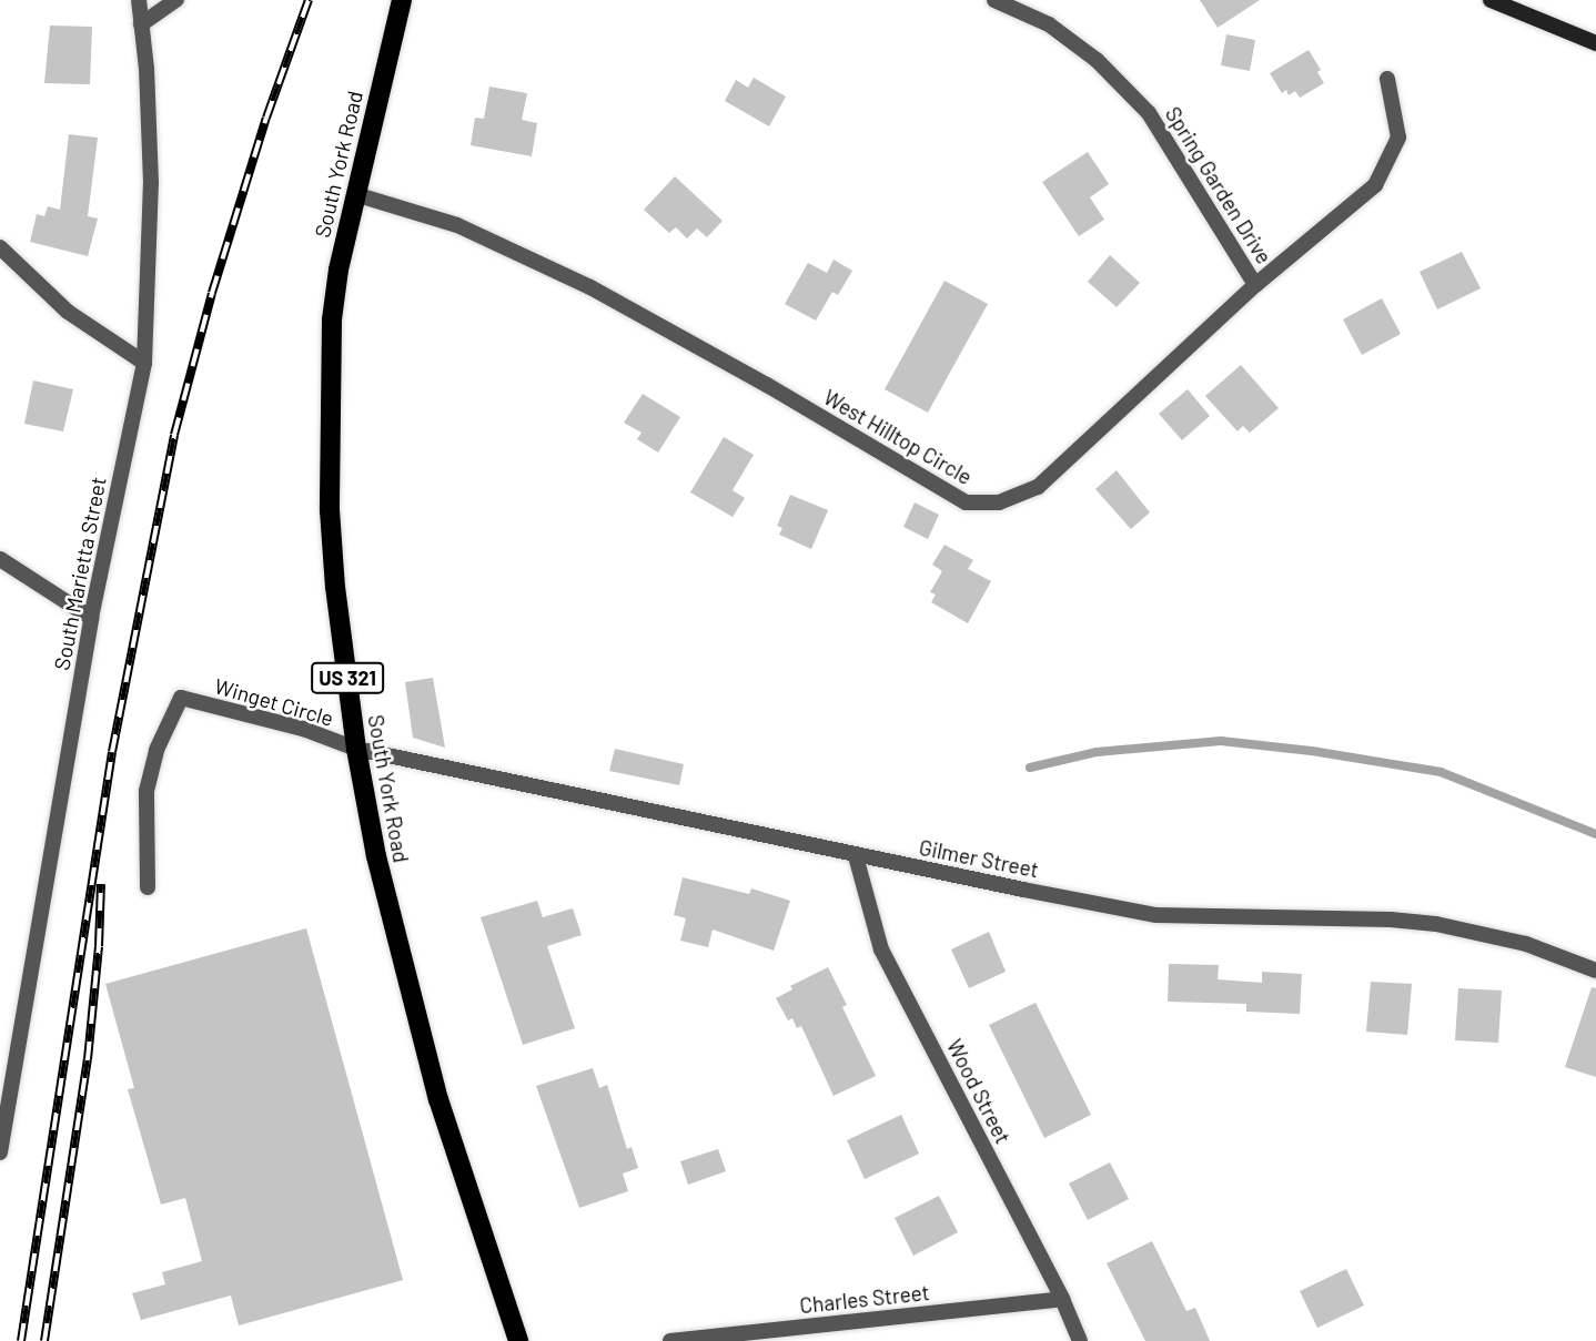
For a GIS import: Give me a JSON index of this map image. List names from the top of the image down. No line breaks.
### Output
{"streets":{"main road":["South York Road","US 321"],"street":["Spring Garden Drive","West Hilltop Circle","South Marietta Street","Winget Circle","Gilmer Street","Wood Street","Charles Street"]},"crossings":[["South York Road","West Hilltop Circle"],["South York Road","Winget Circle"],["South York Road","Gilmer Street"],["Spring Garden Drive","West Hilltop Circle"],["Winget Circle","Gilmer Street"],["Gilmer Street","Wood Street"],["Wood Street","Charles Street"]]}
